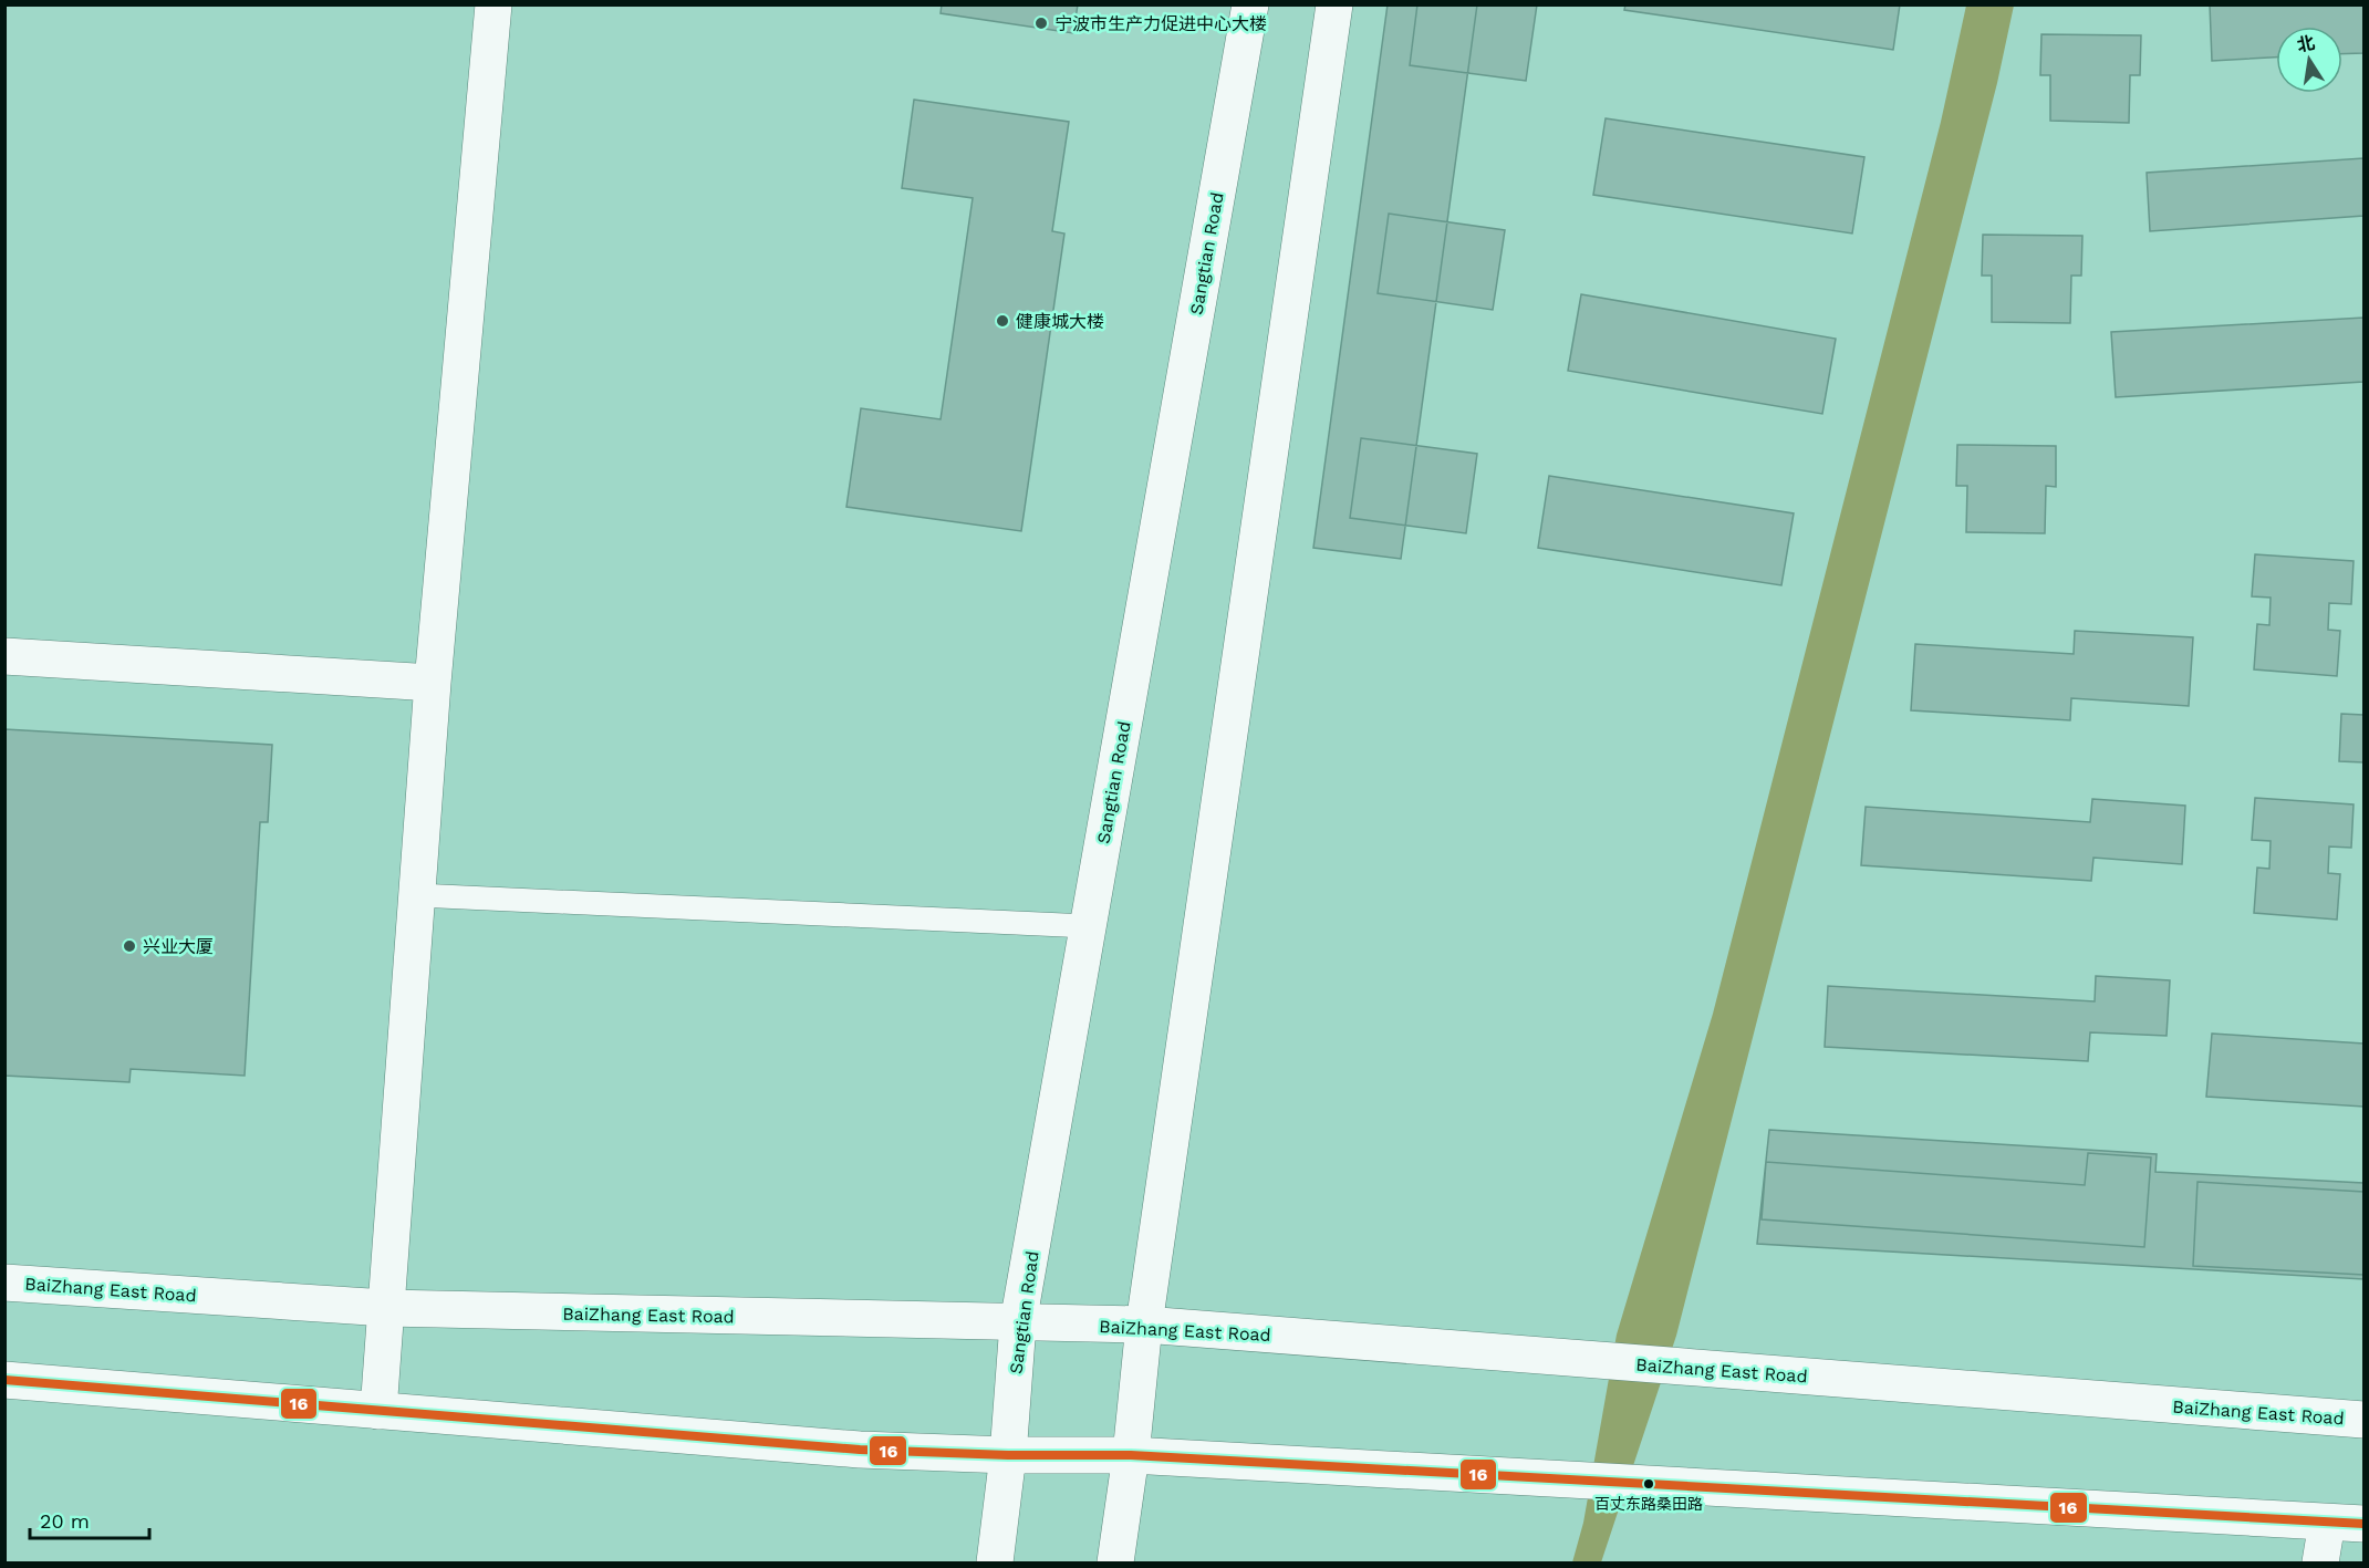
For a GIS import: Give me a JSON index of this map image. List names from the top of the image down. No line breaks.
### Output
{"streets":{"main road":["Sangtian Road","BaiZhang East Road"]},"crossings":[["Sangtian Road","BaiZhang East Road"]],"places":["宁波市生产力促进中心大楼","健康城大楼","兴业大厦","百丈东路桑田路"],"lines":["transit line 16"],"scale_bar":"20 m","north":"top"}
